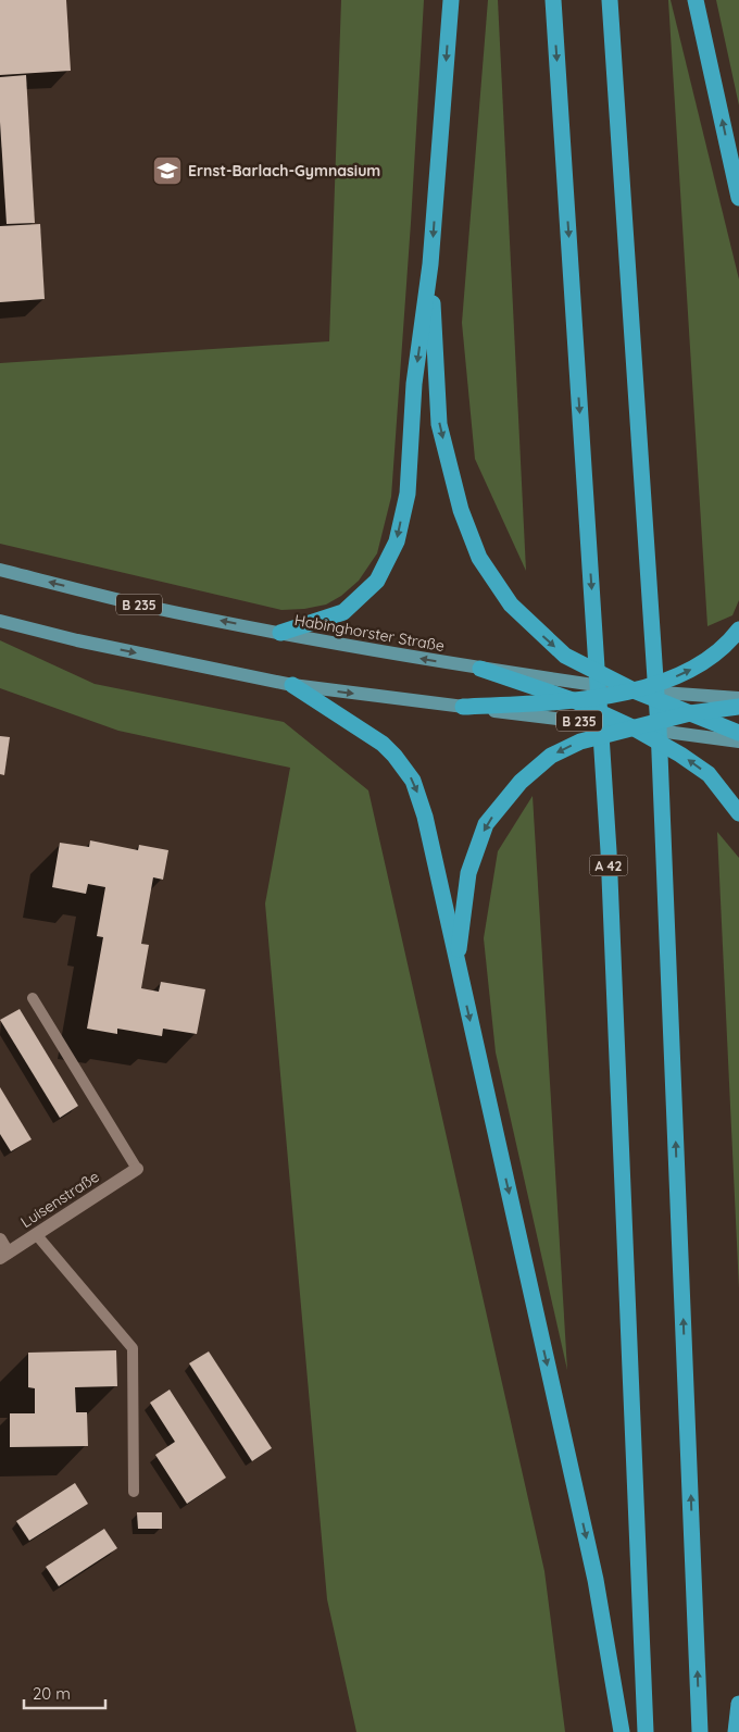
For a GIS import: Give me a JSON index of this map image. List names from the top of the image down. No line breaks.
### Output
{"streets":{"highway":["A 42"],"main road":["B 235","Habinghorster Straße"],"street":["Luisenstraße"]},"places":{"school or university":["Ernst-Barlach-Gymnasium"]},"scale_bar":"20 m"}
